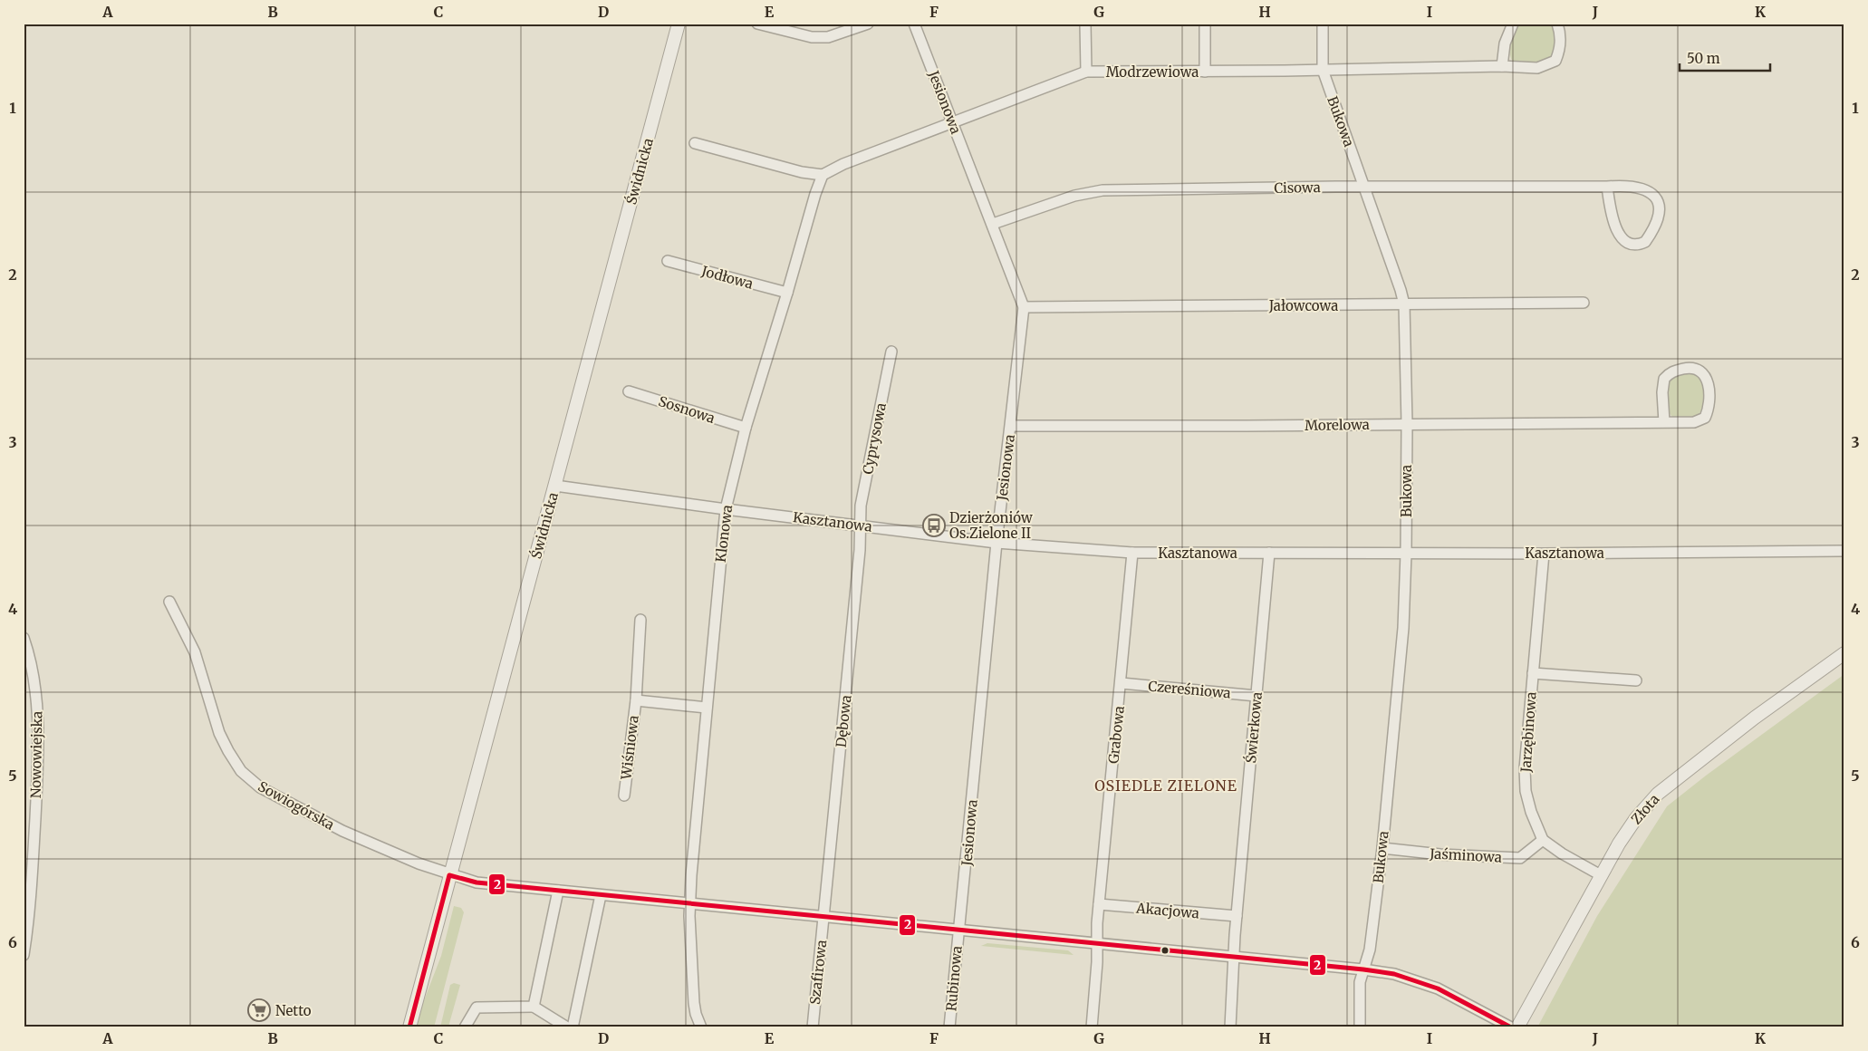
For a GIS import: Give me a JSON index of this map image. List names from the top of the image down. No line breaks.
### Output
{"streets":{"street":["Modrzewiowa","Jesionowa","Bukowa","Świdnicka","Cisowa","Jodłowa","Jałowcowa","Sosnowa","Morelowa","Cyprysowa","Kasztanowa","Klonowa","Czereśniowa","Dębowa","Świerkowa","Jarzębinowa","Grabowa","Wiśniowa","Nowowiejska","Sowiogórska","Złota","Jaśminowa","Akacjowa","Szafirowa","Rubinowa"]},"crossings":[["Modrzewiowa","Jesionowa"],["Modrzewiowa","Bukowa"],["Modrzewiowa","Klonowa"],["Jesionowa","Cisowa"],["Jesionowa","Jałowcowa"],["Jesionowa","Morelowa"],["Jesionowa","Kasztanowa"],["Jesionowa","Rubinowa"],["Bukowa","Cisowa"],["Bukowa","Jałowcowa"],["Bukowa","Morelowa"],["Bukowa","Kasztanowa"],["Bukowa","Jaśminowa"],["Świdnicka","Kasztanowa"],["Świdnicka","Sowiogórska"],["Jodłowa","Klonowa"],["Sosnowa","Klonowa"],["Cyprysowa","Kasztanowa"],["Cyprysowa","Dębowa"],["Kasztanowa","Klonowa"],["Kasztanowa","Dębowa"],["Kasztanowa","Świerkowa"],["Kasztanowa","Jarzębinowa"],["Kasztanowa","Grabowa"],["Klonowa","Wiśniowa"],["Czereśniowa","Świerkowa"],["Czereśniowa","Grabowa"],["Dębowa","Szafirowa"],["Świerkowa","Akacjowa"],["Jarzębinowa","Złota"],["Jarzębinowa","Jaśminowa"],["Grabowa","Akacjowa"]],"districts":["OSIEDLE ZIELONE"],"places":{"bus stop":["Dzierżoniów Os.Zielone II"],"supermarket":["Netto"]},"lines":["transit line 2"],"scale_bar":"50 m","grid":{"columns":["A","B","C","D","E","F","G","H","I","J","K"],"rows":["1","2","3","4","5","6"]}}
